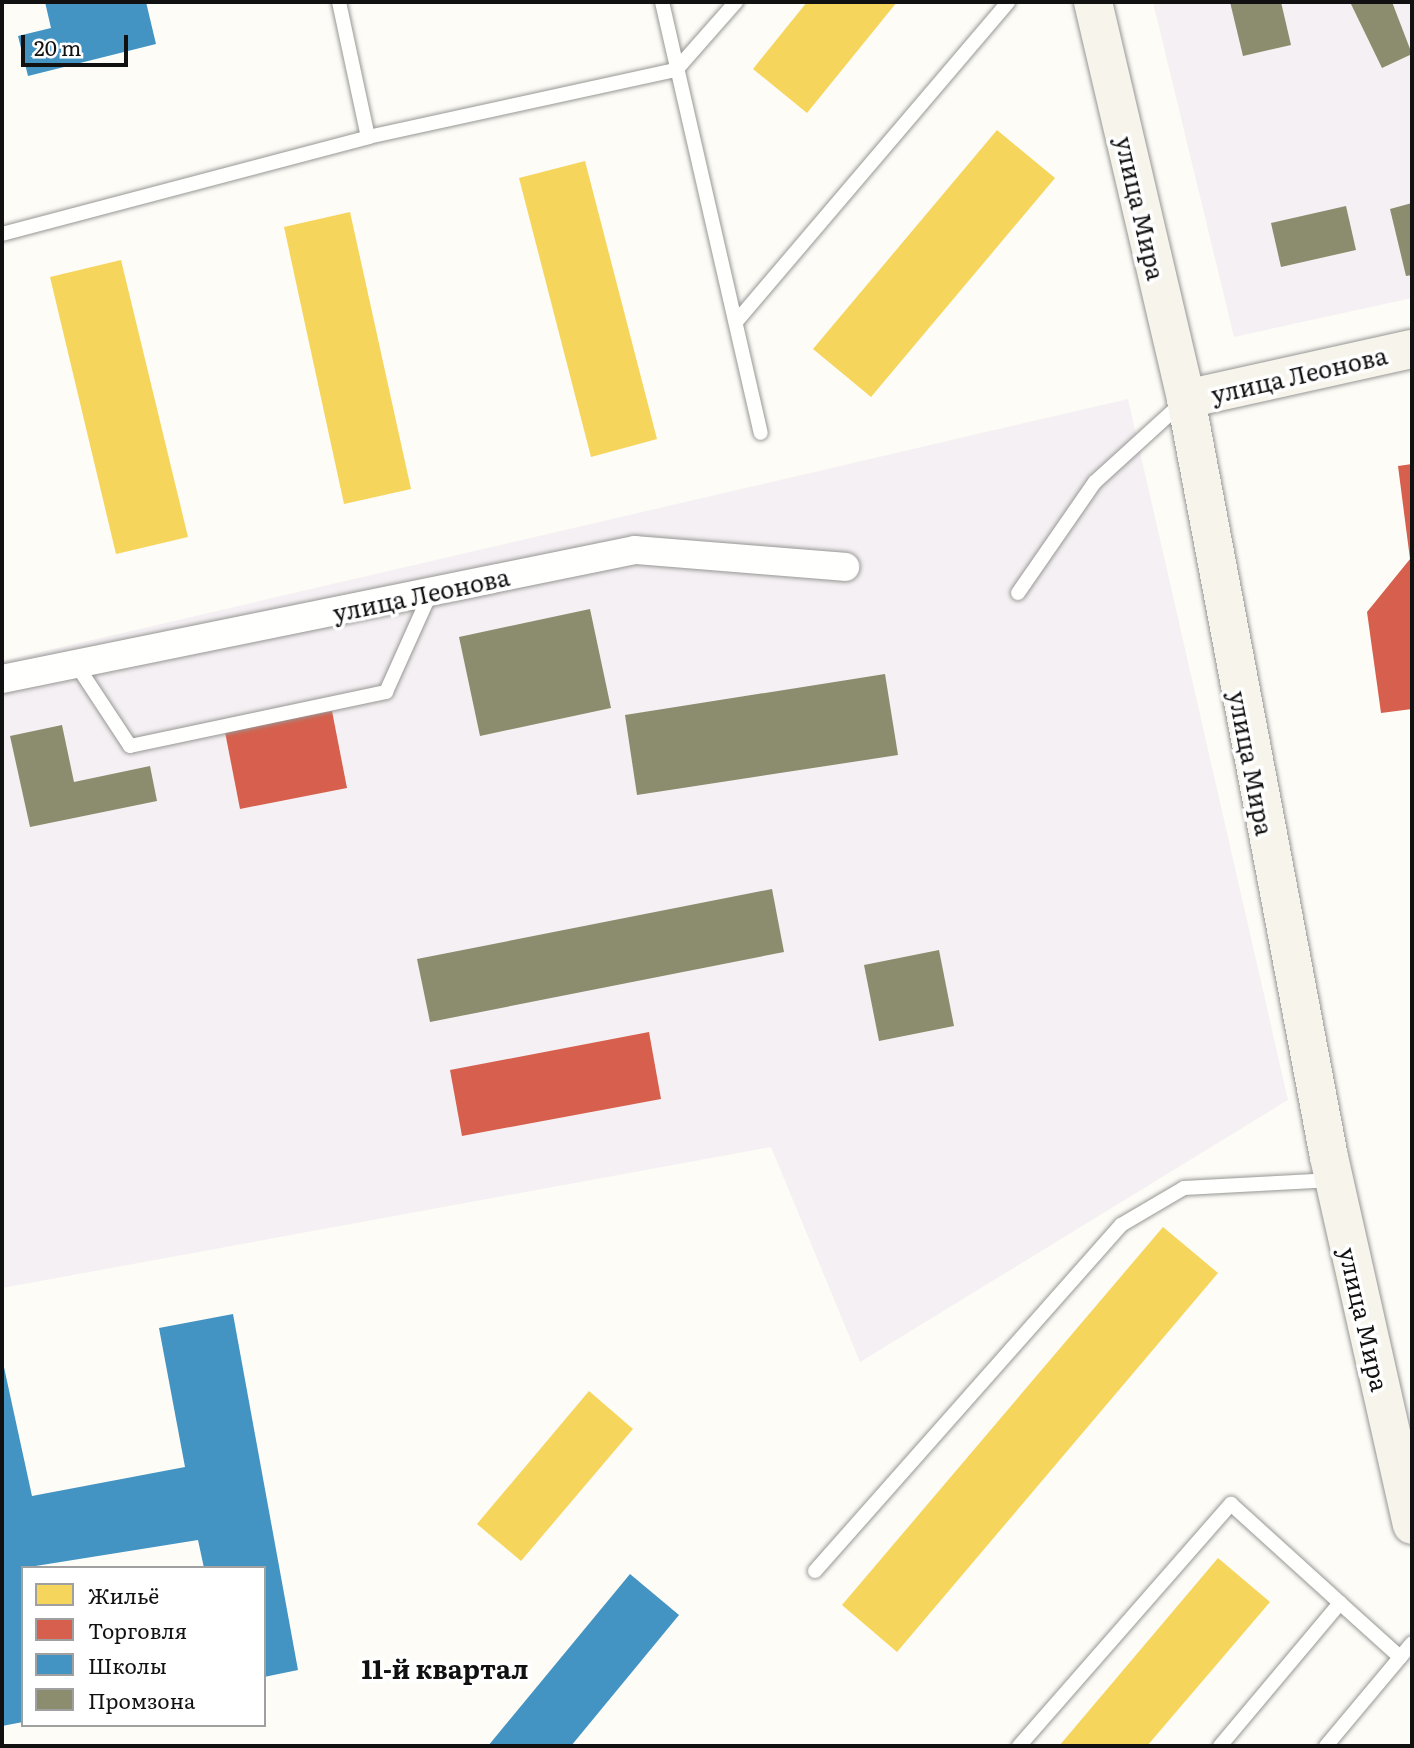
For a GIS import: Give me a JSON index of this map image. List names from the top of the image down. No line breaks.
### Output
{"streets":{"street":["улица Мира","улица Леонова"]},"crossings":[["улица Мира","улица Леонова"]],"districts":["11-й квартал"],"legend":["Жильё","Торговля","Школы","Промзона"],"scale_bar":"20 m"}
